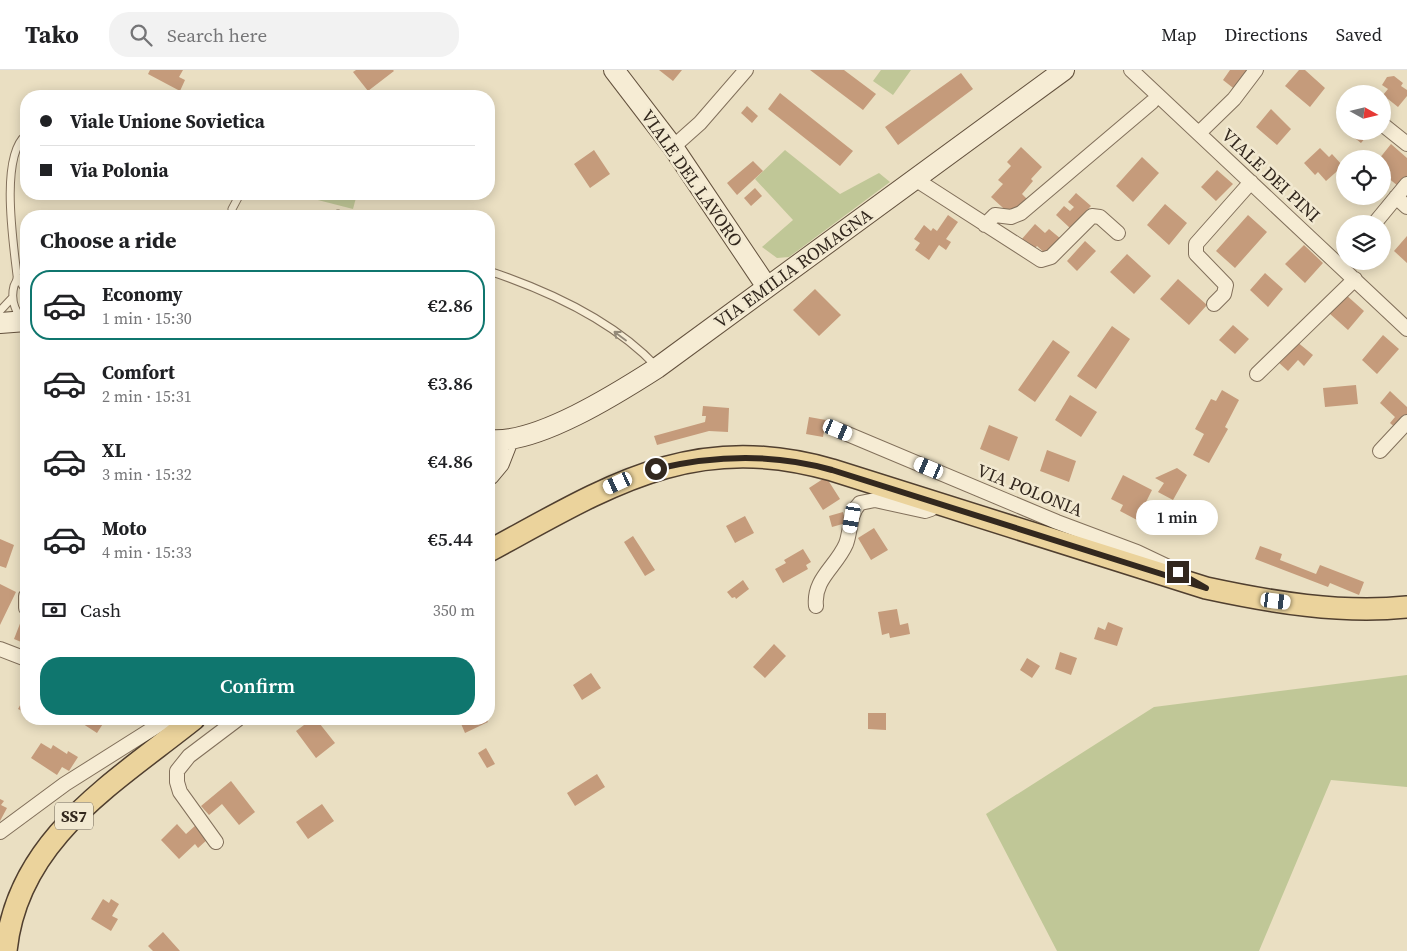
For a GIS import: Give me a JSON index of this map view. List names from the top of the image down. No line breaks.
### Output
{"streets":{"main road":["VIALE DEL LAVORO","VIA EMILIA ROMAGNA","SS7"],"street":["VIALE DEI PINI","VIA POLONIA"]},"crossings":[["VIALE DEL LAVORO","VIA EMILIA ROMAGNA"]],"north":"right","page":{"header":"Tako","search":"Search here","nav":["Map","Directions","Saved"],"banner":["Viale Unione Sovietica","Via Polonia"],"heading":"Choose a ride","list":[{"name":"Economy","note":"1 min · 15:30","value":"€2.86"},{"name":"Comfort","note":"2 min · 15:31","value":"€3.86"},{"name":"XL","note":"3 min · 15:32","value":"€4.86"},{"name":"Moto","note":"4 min · 15:33","value":"€5.44"}],"bubble":"1 min","pay":["Cash","350 m"],"buttons":"Confirm"}}
